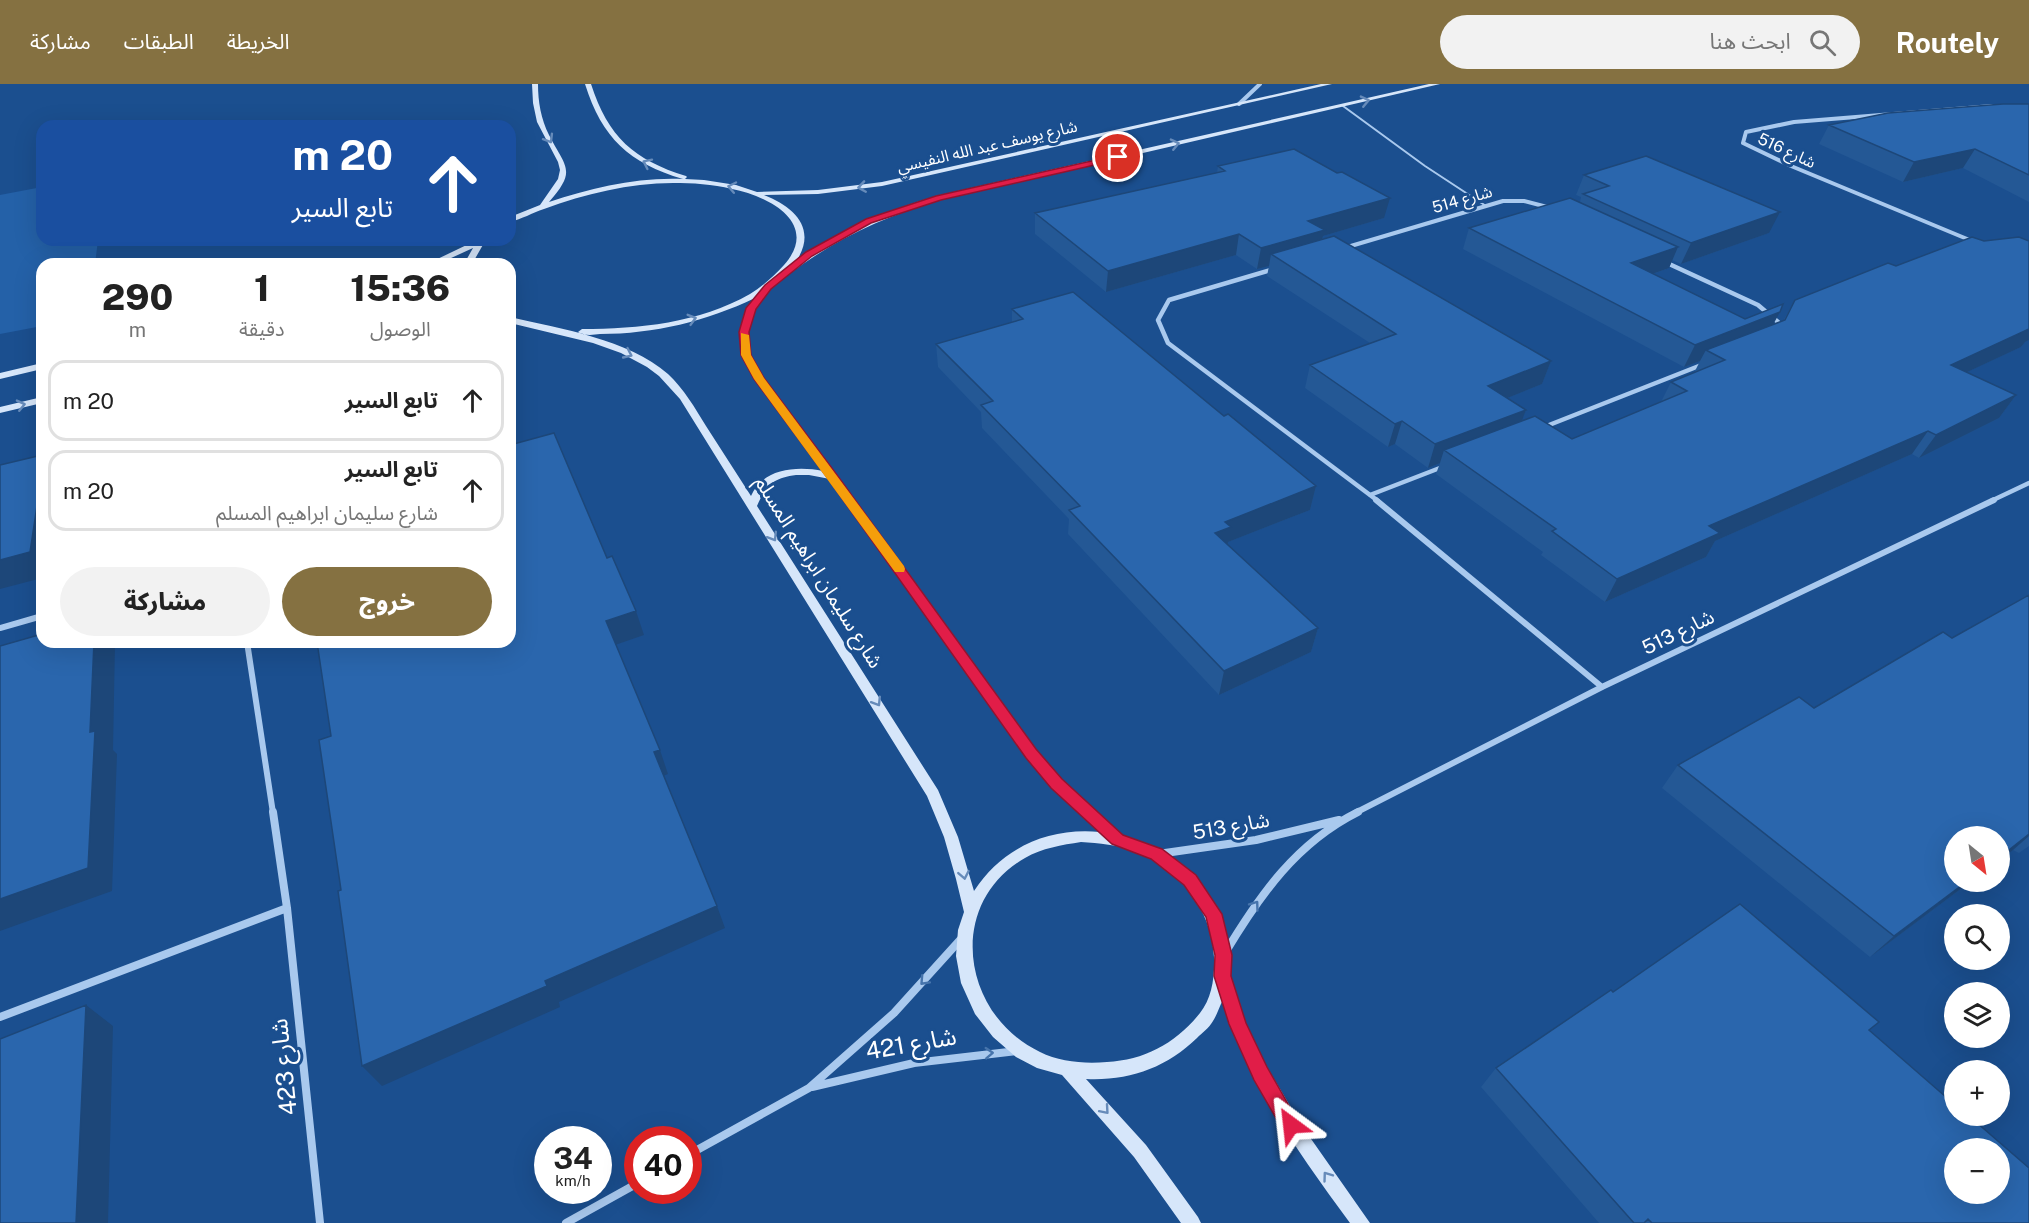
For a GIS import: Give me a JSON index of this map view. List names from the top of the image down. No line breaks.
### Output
{"streets":{"street":["شارع يوسف عبد الله النفيسي","شارع 516","شارع 514","شارع سليمان ابراهيم المسلم","شارع 513","شارع 421","شارع 423"]},"north":"bottom right","page":{"header":"Routely","search":"ابحث هنا","nav":["الخريطة","الطبقات","مشاركة"],"turn":["20 m","تابع السير"],"eta":["15:36","الوصول","1","دقيقة","290","m"],"list":[{"name":"تابع السير","value":"20 m"},{"name":"تابع السير","note":"شارع سليمان ابراهيم المسلم","value":"20 m"}],"buttons":["خروج","مشاركة"],"map_buttons":["+","−"],"speed":"34 km/h","limit":"40"}}
